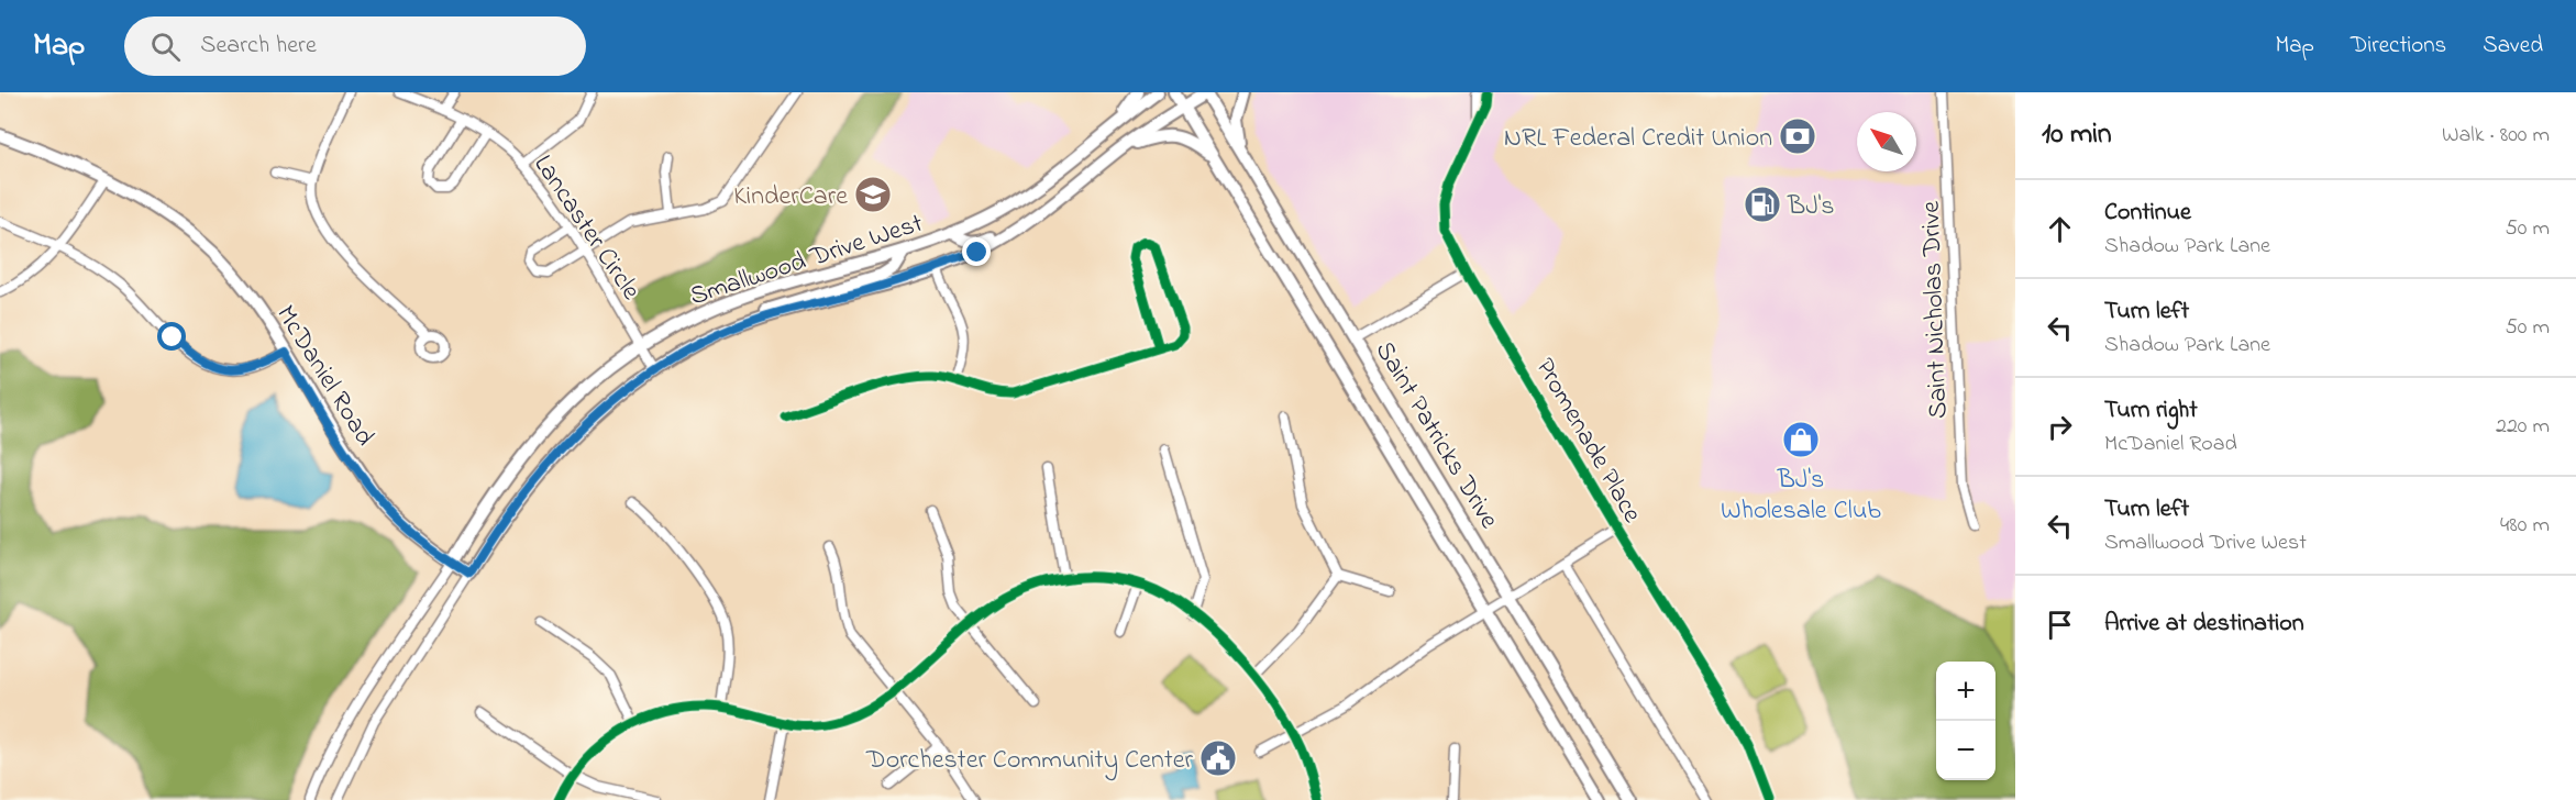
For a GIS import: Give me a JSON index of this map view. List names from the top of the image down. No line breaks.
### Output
{"streets":{"main road":["Smallwood Drive West","McDaniel Road","Saint Patricks Drive"],"street":["Lancaster Circle","Saint Nicholas Drive","Promenade Place"]},"crossings":[["Lancaster Circle","Smallwood Drive West"],["Smallwood Drive West","McDaniel Road"],["Smallwood Drive West","Saint Patricks Drive"]],"places":{"bank":["NRL Federal Credit Union"],"school or university":["KinderCare"],"fuel station":["BJ's"],"shop":["BJ's Wholesale Club"],"public building":["Dorchester Community Center"]},"north":"top left","page":{"header":"Map","search":"Search here","nav":["Map","Directions","Saved"],"heading":["10 min","Walk · 800 m"],"list":[["Continue","Shadow Park Lane","50 m"],["Turn left","Shadow Park Lane","50 m"],["Turn right","McDaniel Road","220 m"],["Turn left","Smallwood Drive West","480 m"],"Arrive at destination"],"map_buttons":["+","−"]}}
